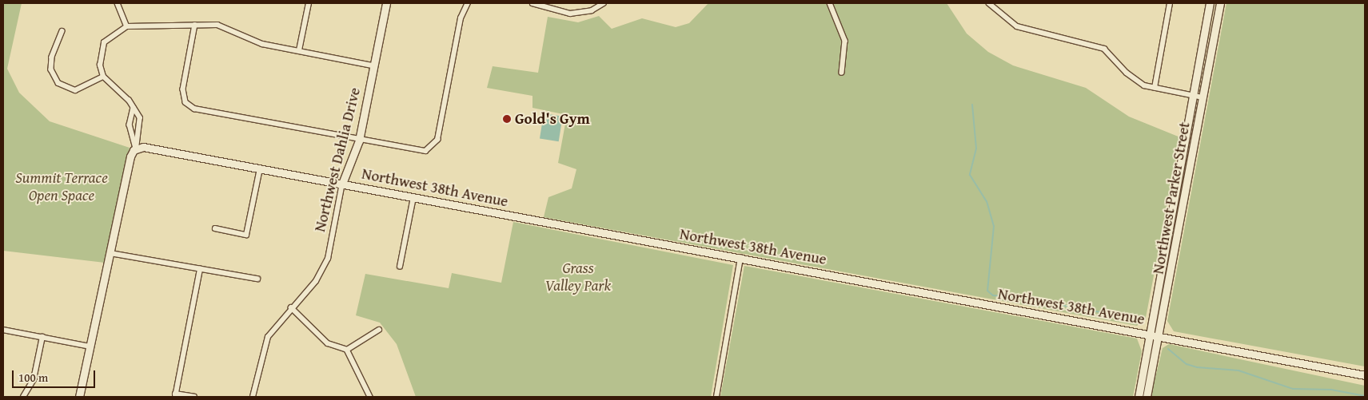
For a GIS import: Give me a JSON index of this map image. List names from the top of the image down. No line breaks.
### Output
{"streets":{"street":["Northwest Dahlia Drive","Northwest 38th Avenue","Northwest Parker Street"]},"crossings":[["Northwest Dahlia Drive","Northwest 38th Avenue"],["Northwest 38th Avenue","Northwest Parker Street"]],"parks":["Summit Terrace Open Space","Grass Valley Park"],"places":["Gold's Gym"],"scale_bar":"100 m"}
